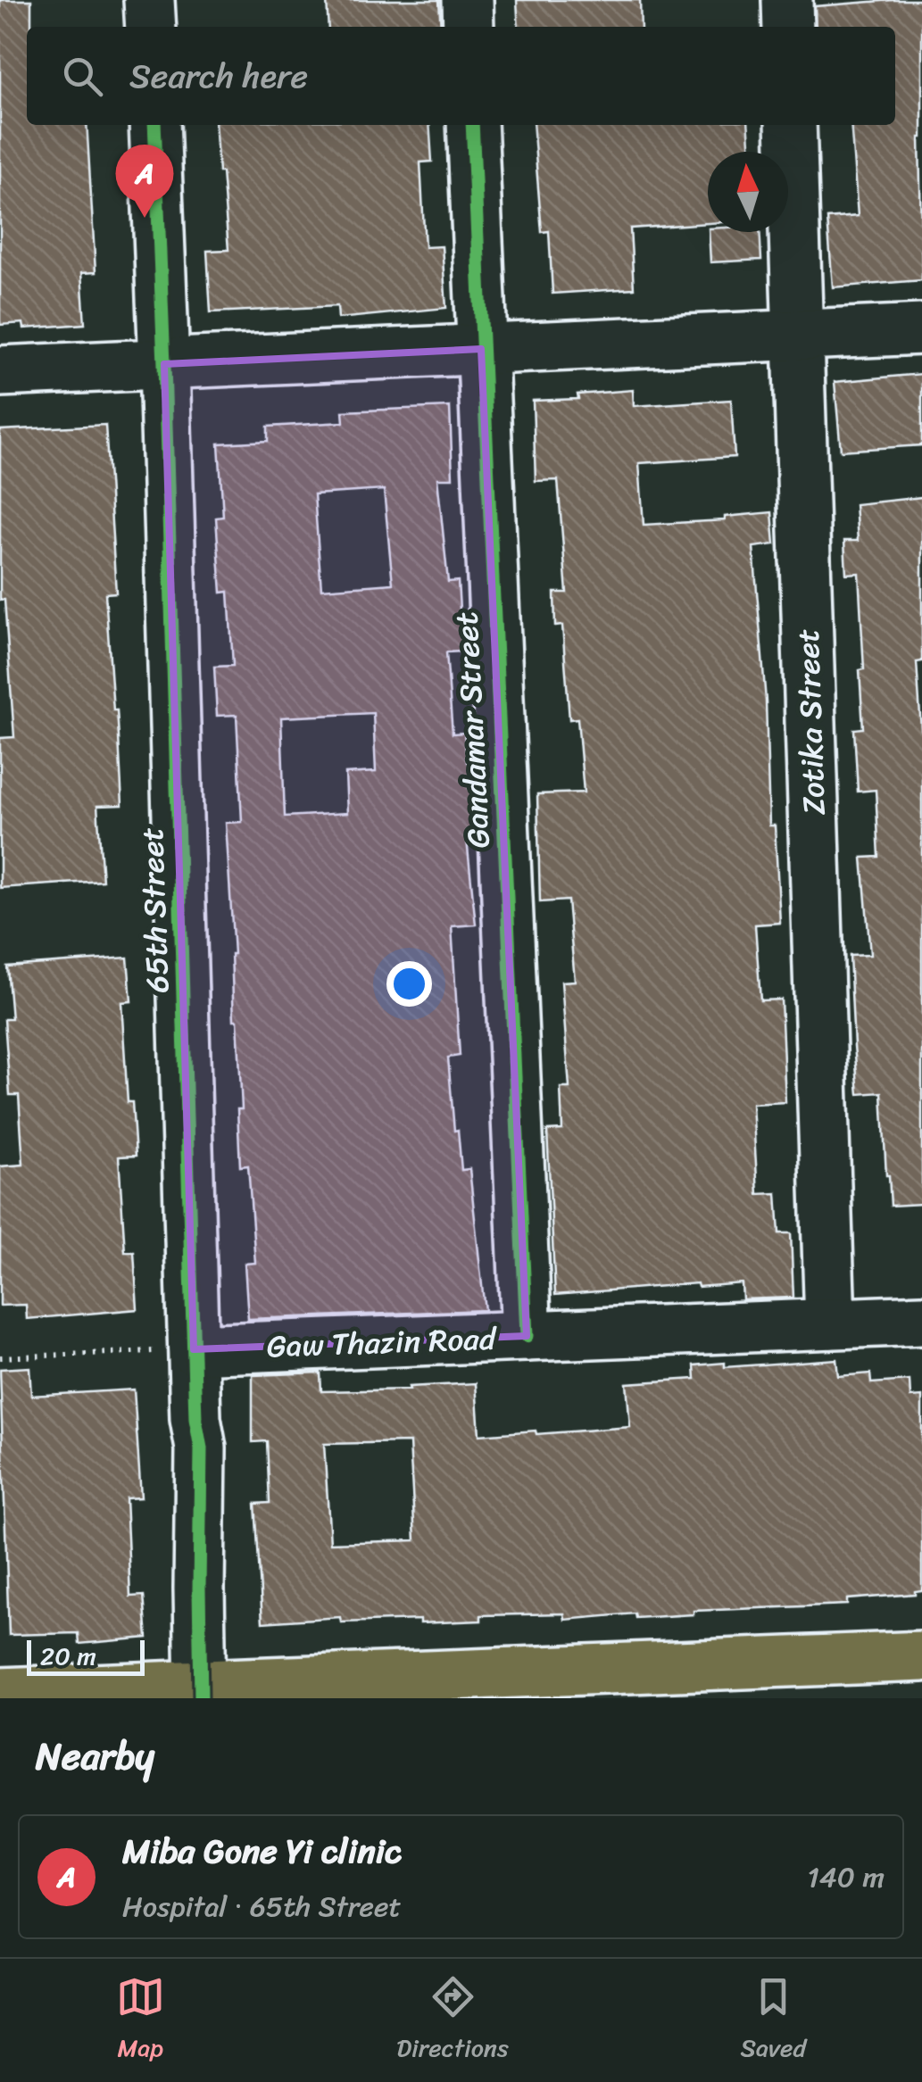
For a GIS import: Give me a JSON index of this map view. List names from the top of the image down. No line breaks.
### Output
{"streets":{"street":["Zotika Street","Gandamar Street","65th Street","Gaw Thazin Road"]},"crossings":[["Zotika Street","Gaw Thazin Road"],["Gandamar Street","Gaw Thazin Road"],["65th Street","Gaw Thazin Road"]],"scale_bar":"20 m","north":"top","page":{"search":"Search here","pins":"A","scale":"20 m","heading":"Nearby","list":[{"mark":"A","name":"Miba Gone Yi clinic","note":"Hospital · 65th Street","value":"140 m"}],"nav":["Map","Directions","Saved"]}}
